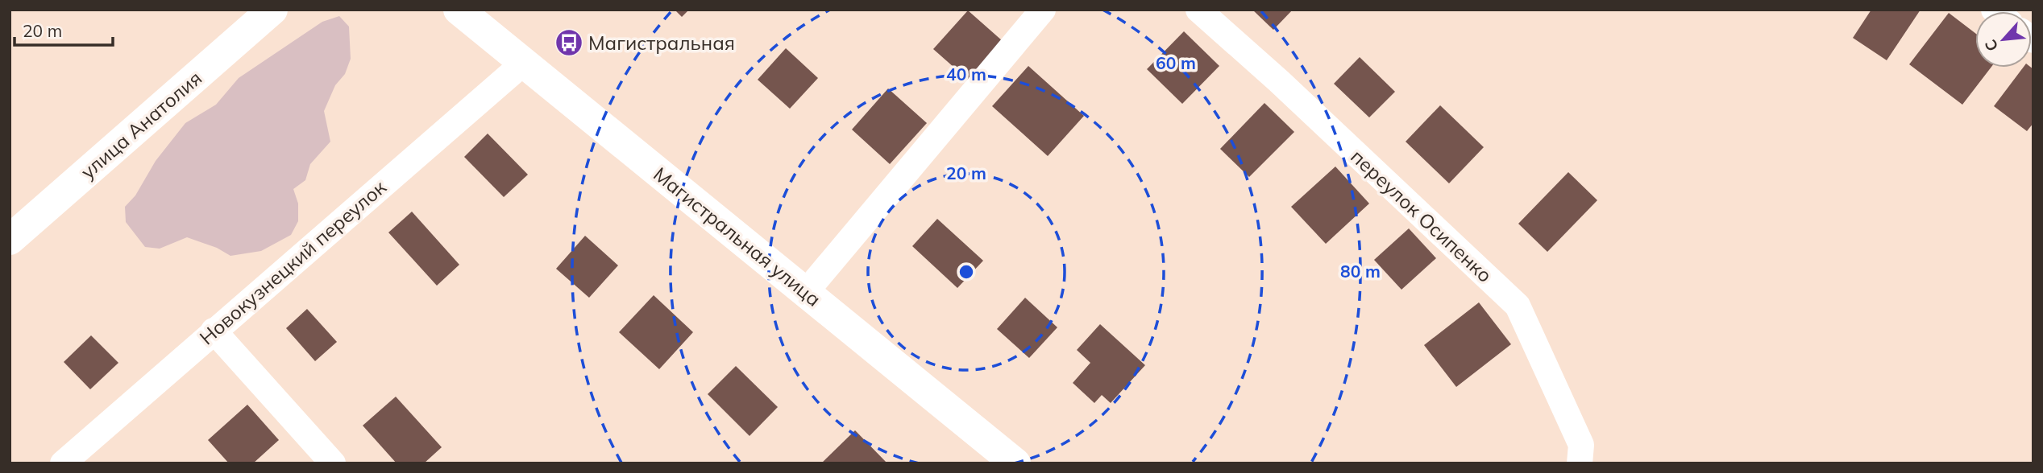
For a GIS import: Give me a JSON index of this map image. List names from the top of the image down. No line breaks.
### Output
{"streets":{"street":["улица Анатолия","переулок Осипенко","Магистральная улица","Новокузнецкий переулок"]},"crossings":[["Магистральная улица","Новокузнецкий переулок"]],"places":{"bus stop":["Магистральная"]},"scale_bar":"20 m","north":"bottom left","rings":["60 m","40 m","20 m","80 m"]}
